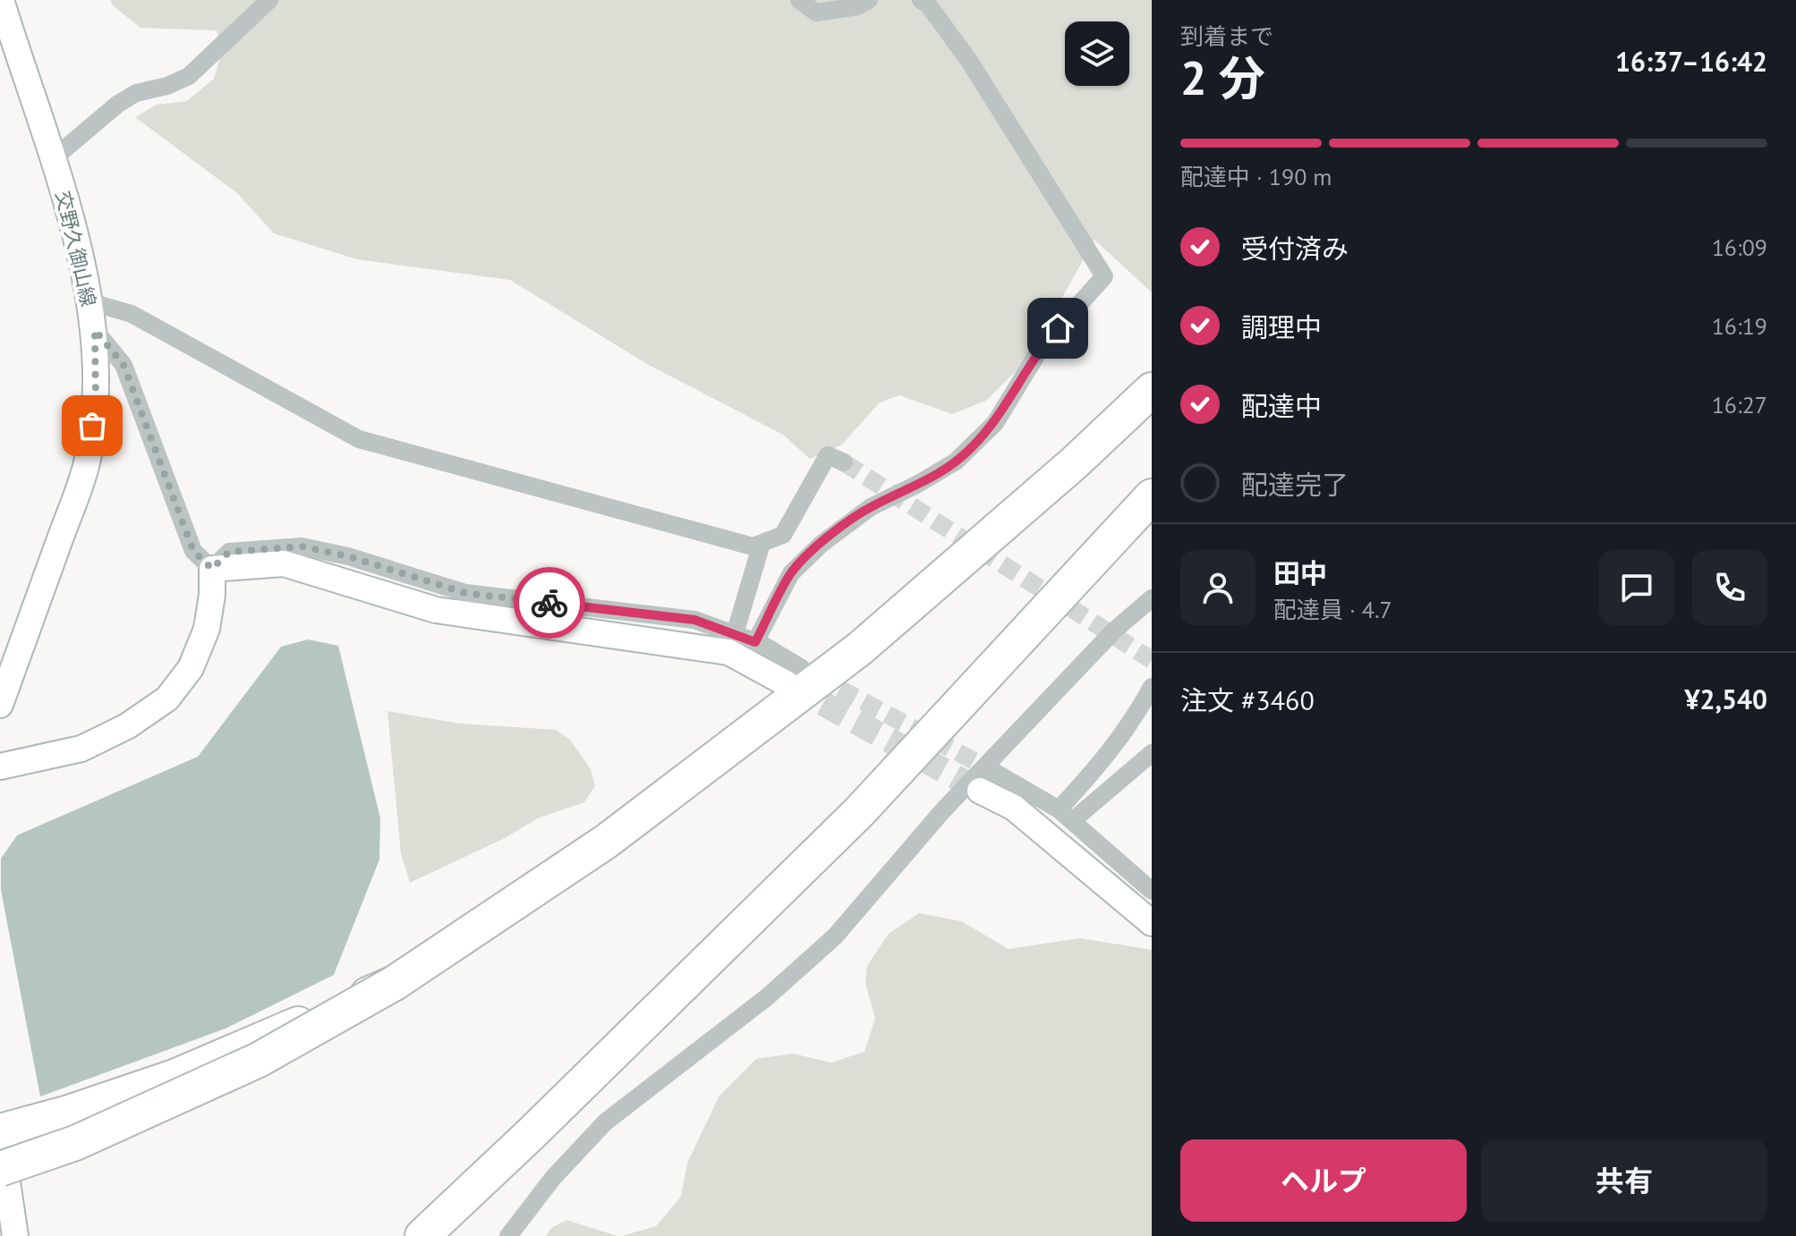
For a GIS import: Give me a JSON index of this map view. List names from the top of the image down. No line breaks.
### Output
{"streets":{"street":["交野久御山線"]},"page":{"heading":["2 分","到着まで","16:37–16:42"],"panel":["田中","配達員 · 4.7","注文 #3460","¥2,540"],"bar":"配達中 · 190 m","list":[["受付済み","16:09"],["調理中","16:19"],["配達中","16:27"],"配達完了"],"buttons":["ヘルプ","共有"]}}
